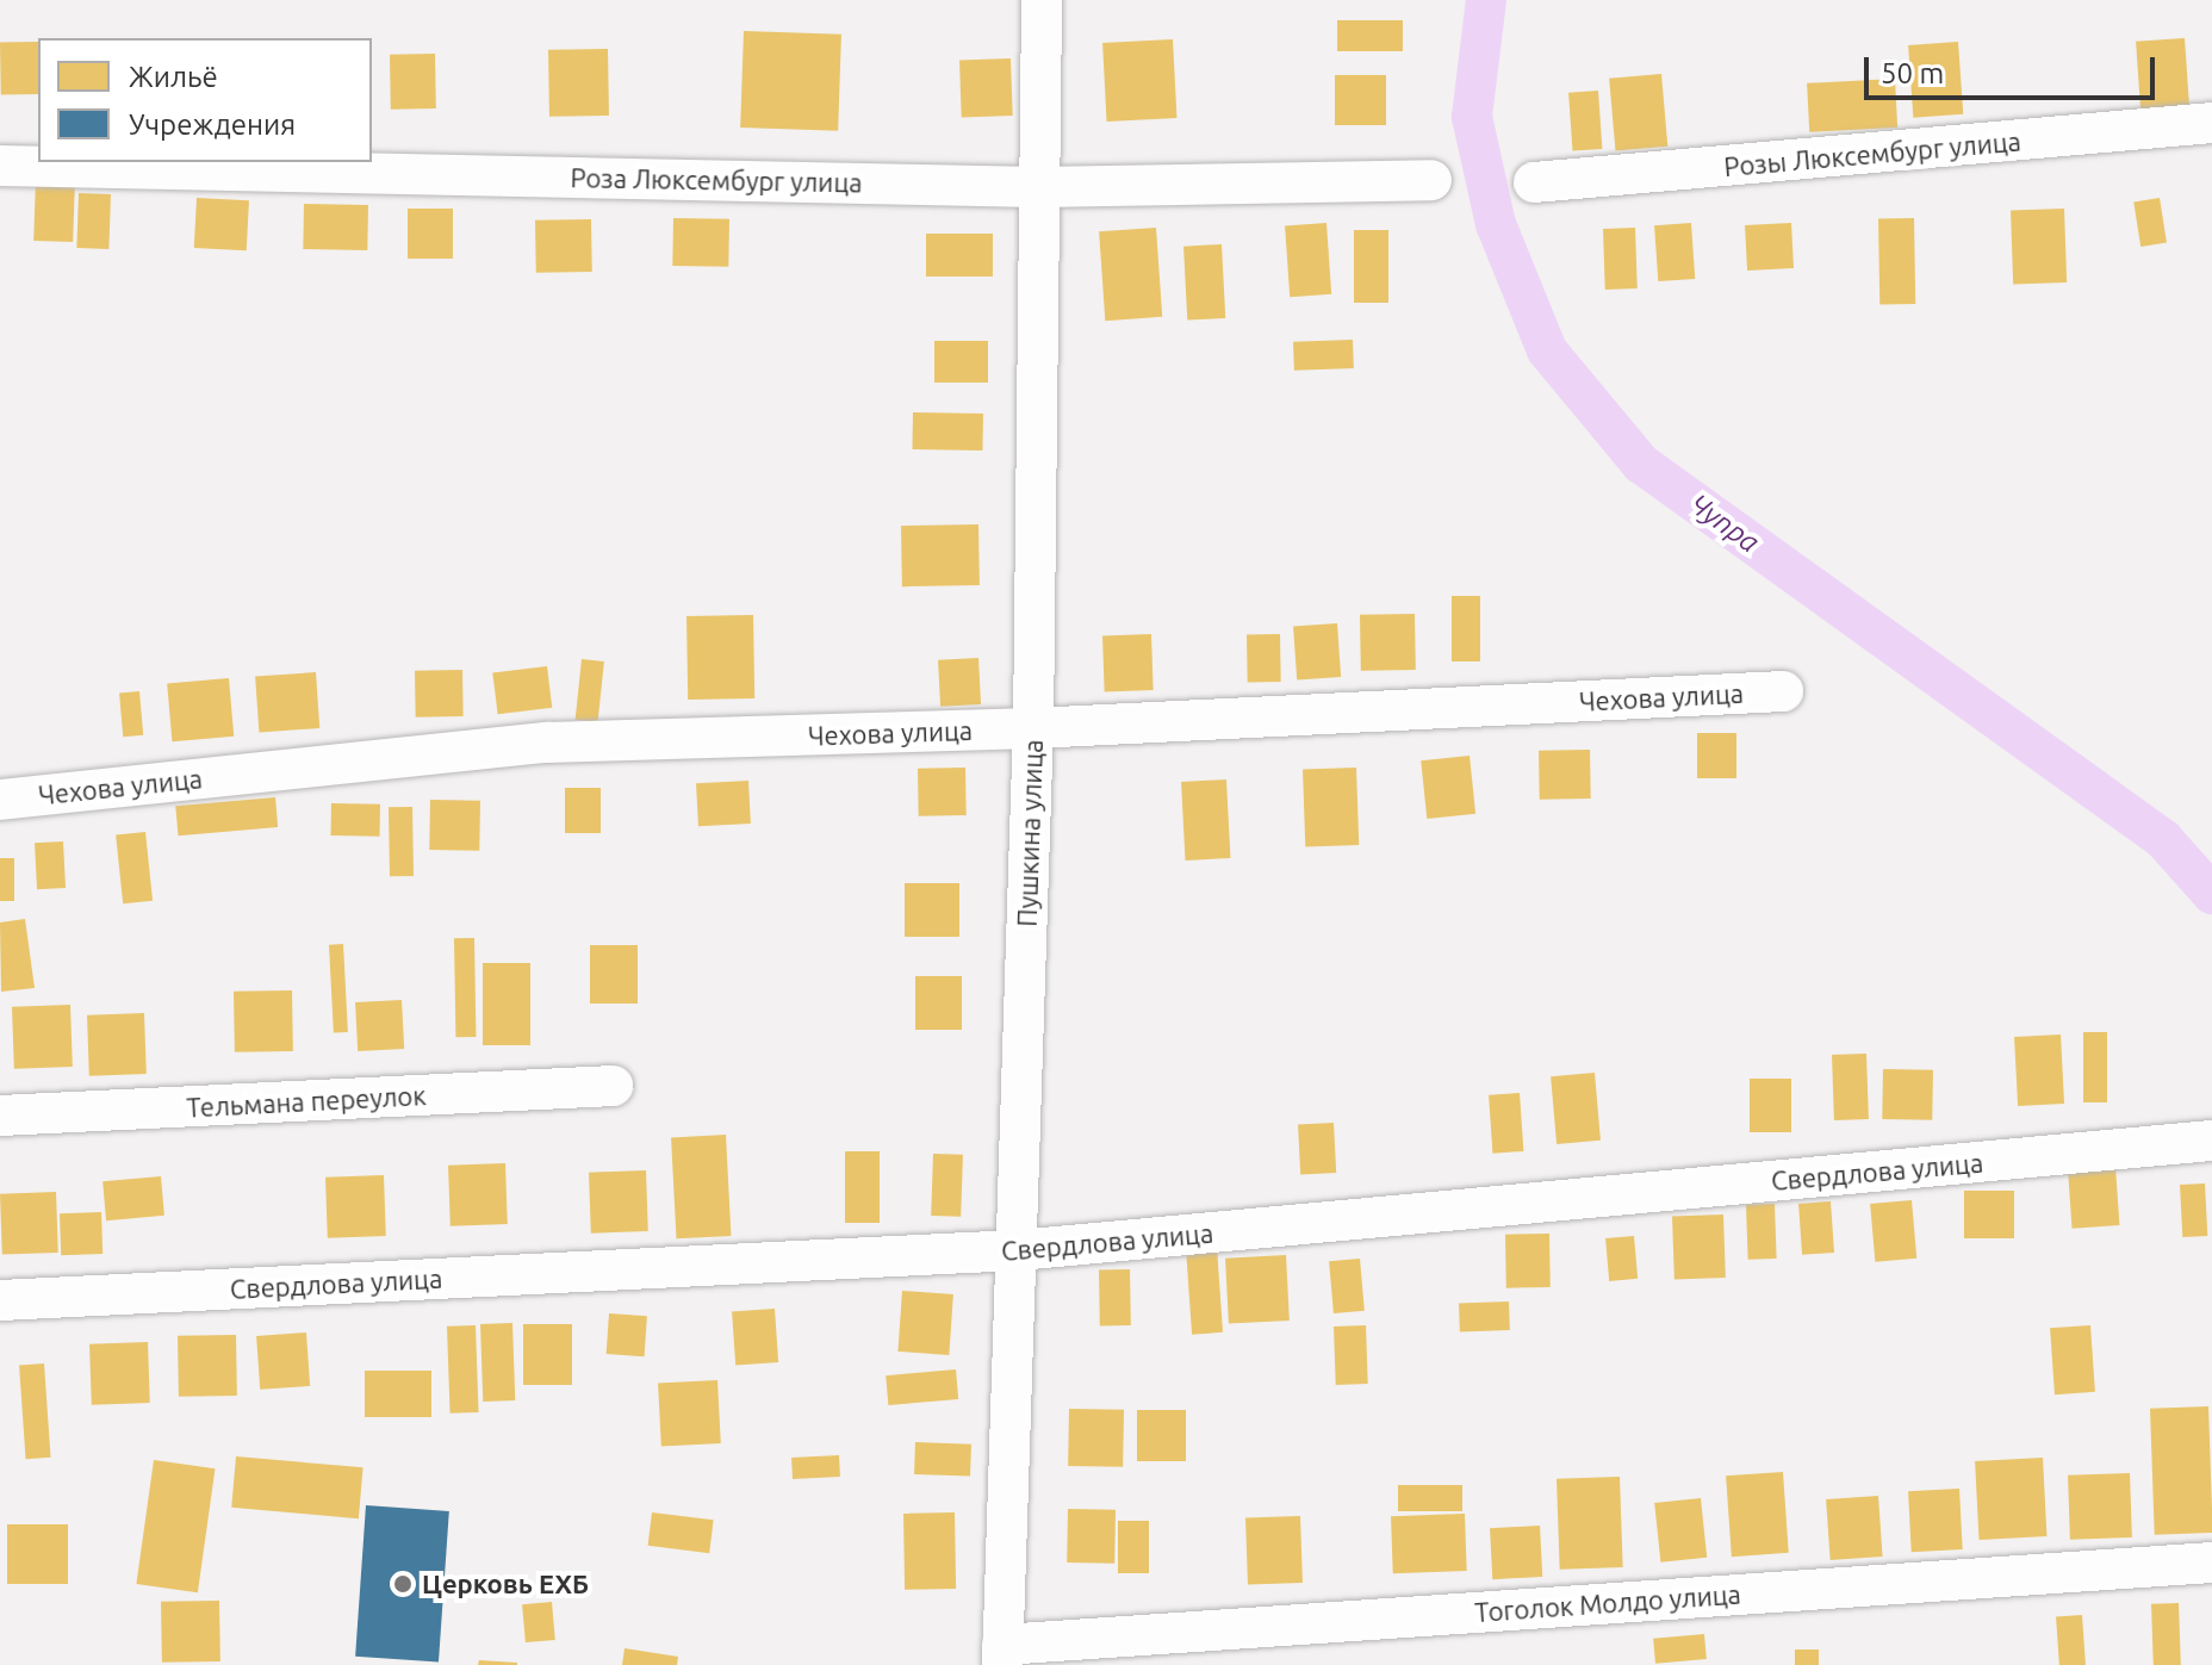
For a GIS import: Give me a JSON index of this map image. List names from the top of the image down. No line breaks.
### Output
{"streets":{"street":["Розы Люксембург улица","Роза Люксембург улица","Чехова улица","Пушкина улица","Тельмана переулок","Свердлова улица","Тоголок Молдо улица"]},"crossings":[["Роза Люксембург улица","Пушкина улица"],["Чехова улица","Пушкина улица"],["Пушкина улица","Свердлова улица"],["Пушкина улица","Тоголок Молдо улица"]],"water":["Чупра"],"places":["Церковь ЕХБ"],"legend":["Жильё","Учреждения"],"scale_bar":"50 m"}
